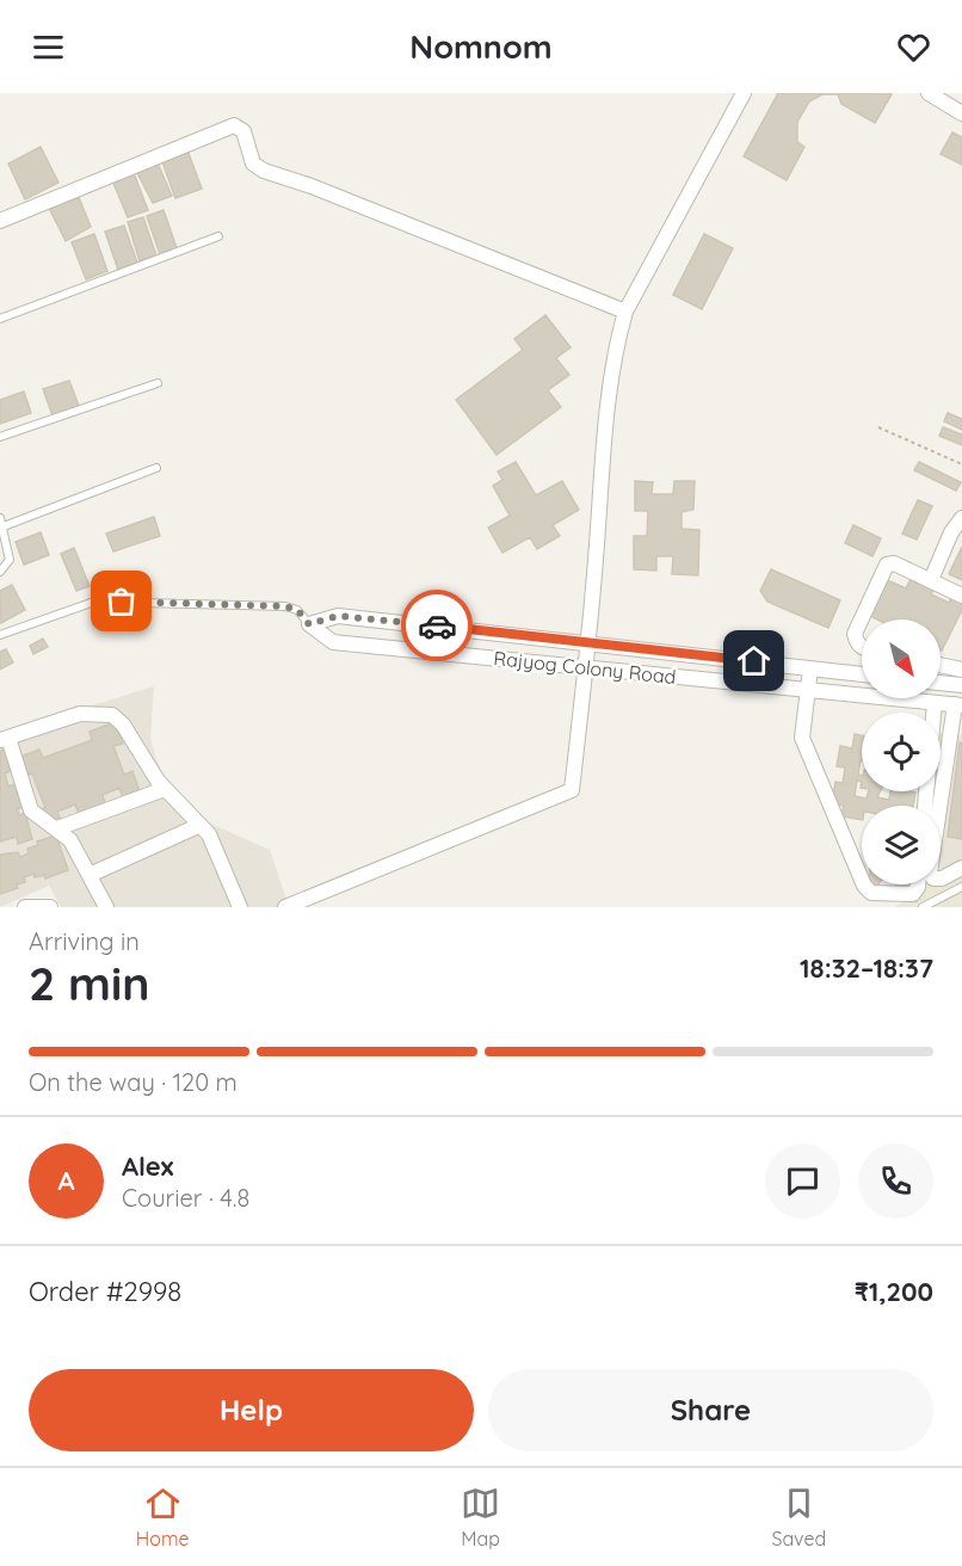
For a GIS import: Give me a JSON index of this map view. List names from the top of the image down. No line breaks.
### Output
{"streets":{"street":["Rajyog Colony Road"]},"north":"bottom right","page":{"header":"Nomnom","heading":["2 min","Arriving in","18:32–18:37"],"panel":["Alex","Courier · 4.8","Order #2998","₹1,200"],"bar":"On the way · 120 m","round":"A","buttons":["Help","Share"],"tabs":["Home","Map","Saved"]}}
